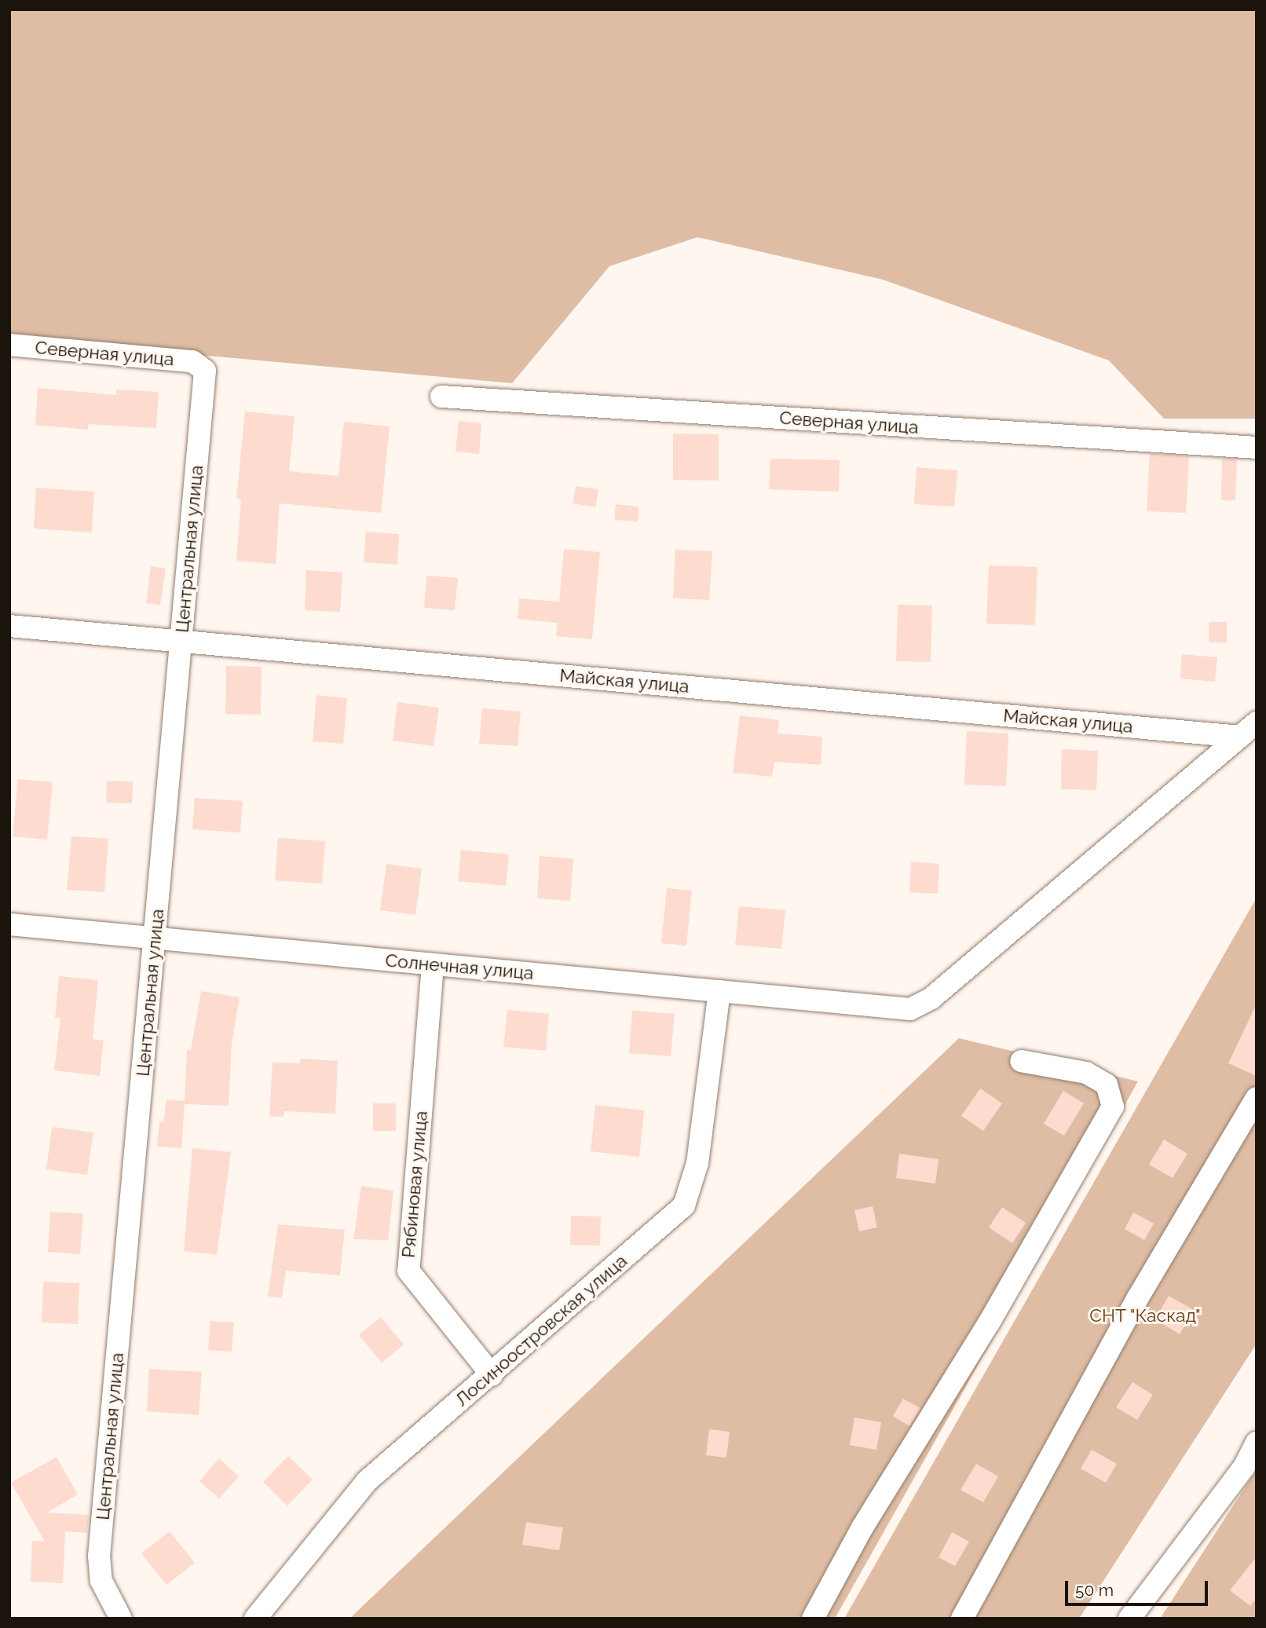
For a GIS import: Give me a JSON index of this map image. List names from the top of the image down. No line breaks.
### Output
{"streets":{"street":["Северная улица","Центральная улица","Майская улица","Солнечная улица","Рябиновая улица","Лосиноостровская улица"]},"crossings":[["Северная улица","Центральная улица"],["Центральная улица","Майская улица"],["Центральная улица","Солнечная улица"],["Майская улица","Солнечная улица"],["Солнечная улица","Рябиновая улица"],["Солнечная улица","Лосиноостровская улица"],["Рябиновая улица","Лосиноостровская улица"]],"parks":["СНТ \"Каскад\""],"scale_bar":"50 m"}
